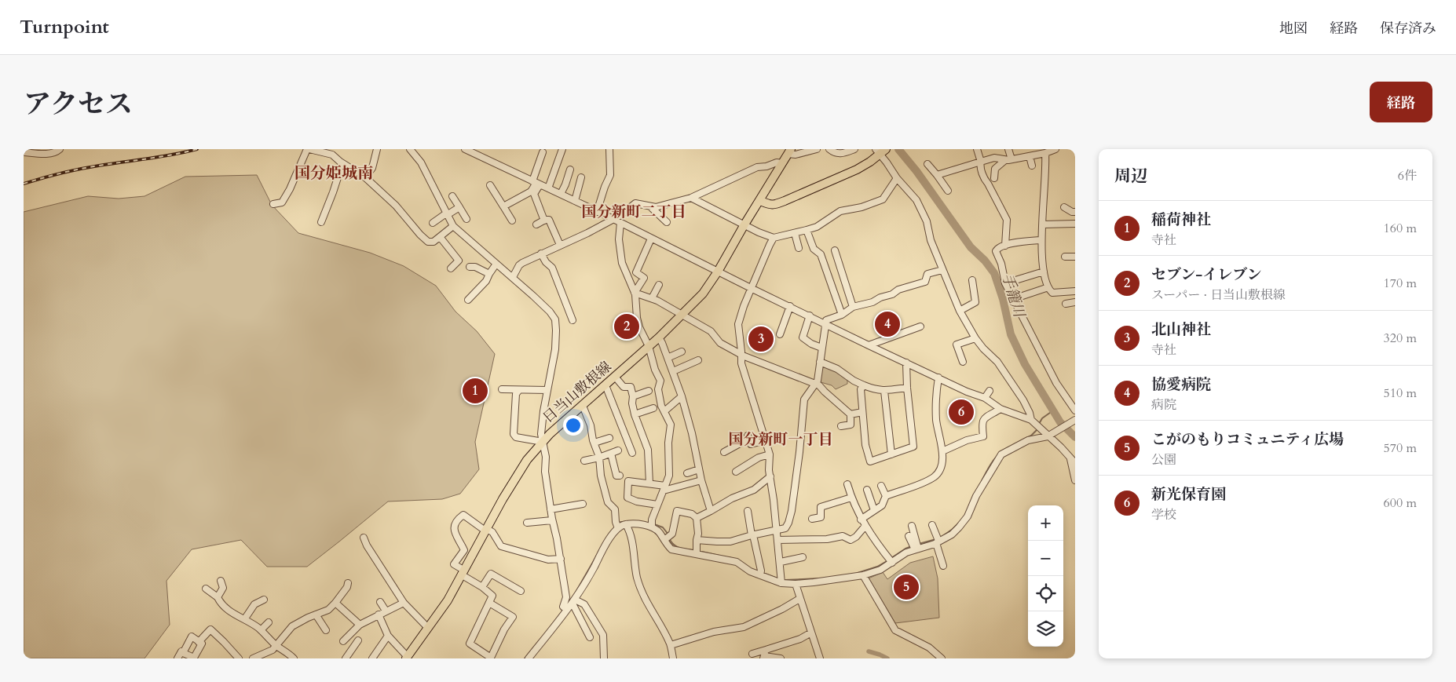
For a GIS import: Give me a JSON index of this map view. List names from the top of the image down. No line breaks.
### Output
{"streets":{"main road":["日当山敷根線"]},"districts":["国分姫城南","国分新町二丁目","国分新町一丁目"],"water":["手籠川"],"page":{"header":"Turnpoint","nav":["地図","経路","保存済み"],"title":"アクセス","buttons":"経路","heading":["周辺","6件"],"list":[{"mark":"1","name":"稲荷神社","note":"寺社","value":"160 m"},{"mark":"2","name":"セブン-イレブン","note":"スーパー · 日当山敷根線","value":"170 m"},{"mark":"3","name":"北山神社","note":"寺社","value":"320 m"},{"mark":"4","name":"協愛病院","note":"病院","value":"510 m"},{"mark":"5","name":"こがのもりコミュニティ広場","note":"公園","value":"570 m"},{"mark":"6","name":"新光保育園","note":"学校","value":"600 m"}],"pins":["4","2","3","1","6","5"],"map_buttons":["+","−"]}}
